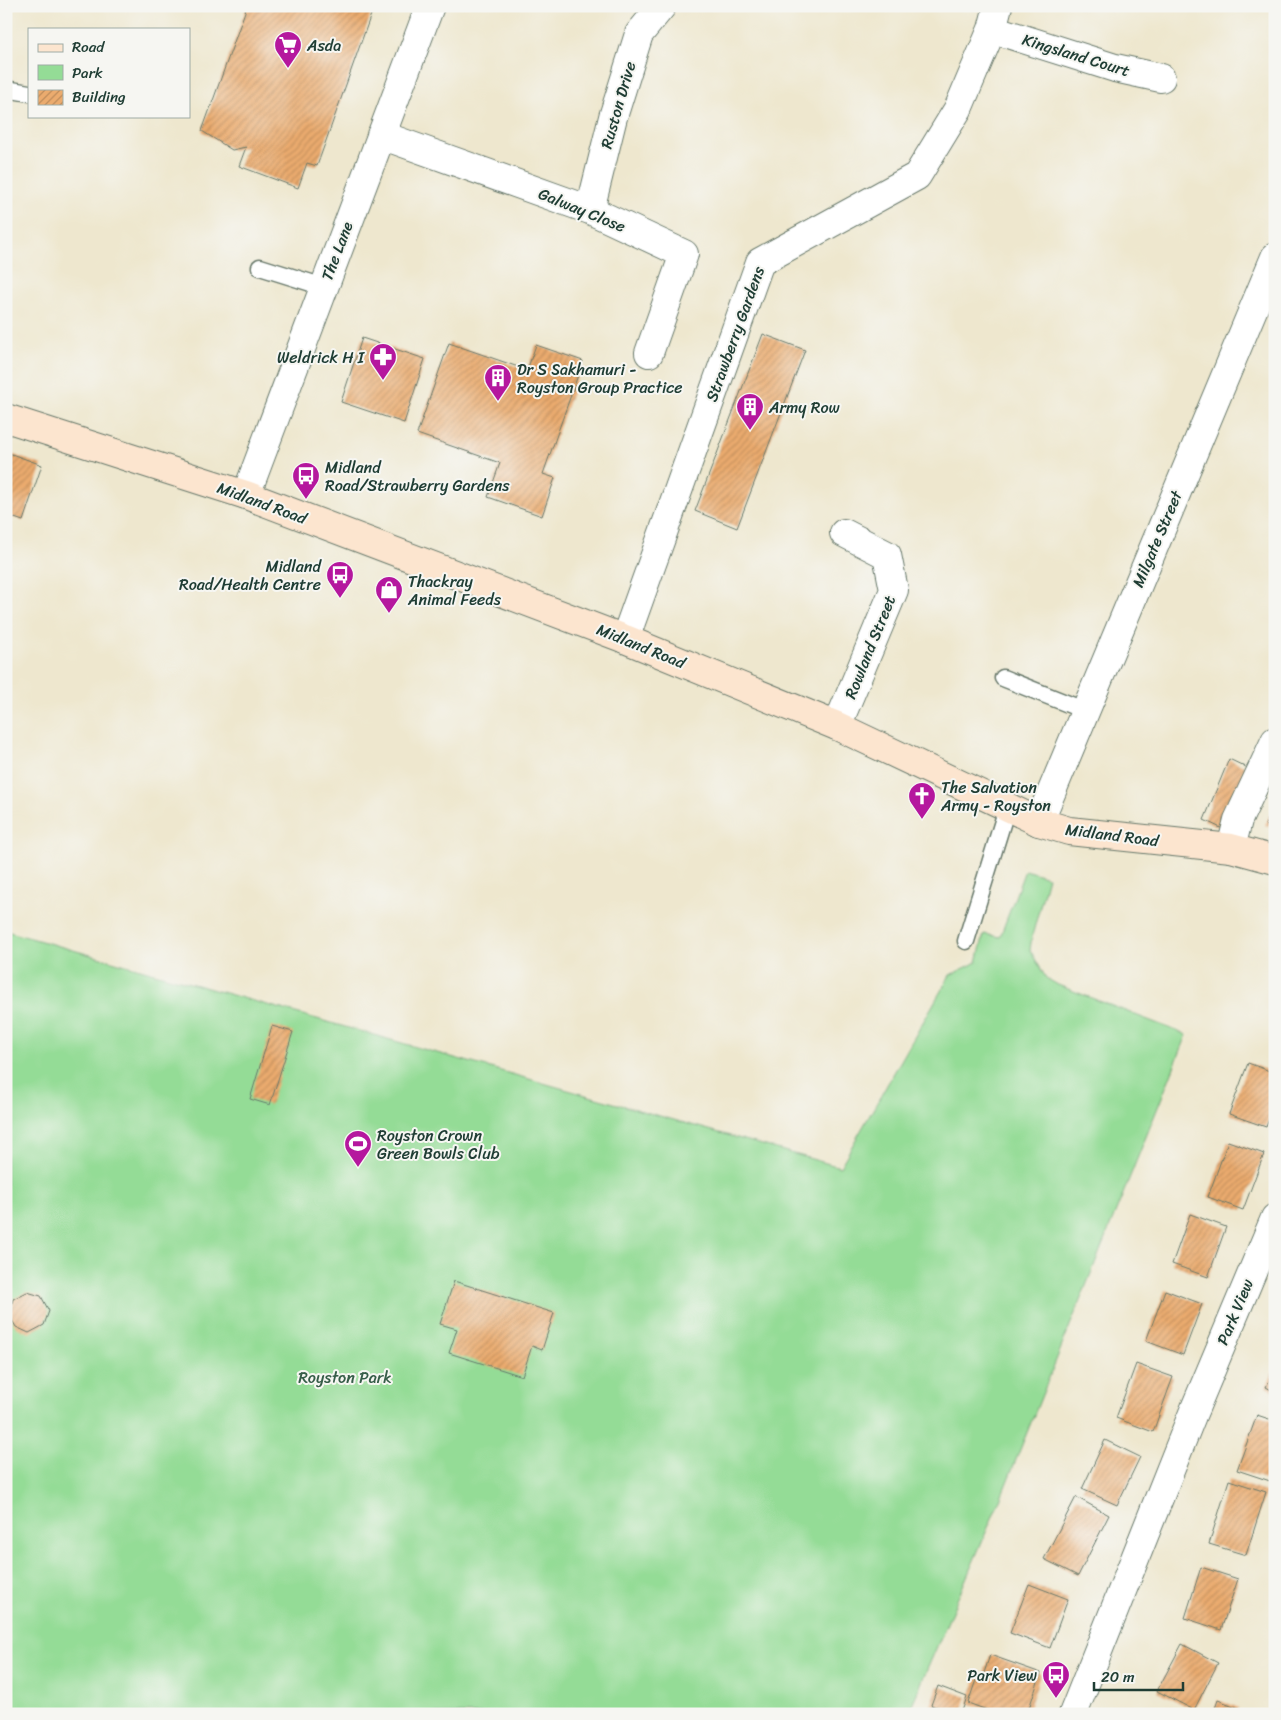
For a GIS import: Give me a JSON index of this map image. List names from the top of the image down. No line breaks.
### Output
{"streets":{"main road":["Midland Road"],"street":["Kingsland Court","Ruston Drive","Galway Close","The Lane","Strawberry Gardens","Milgate Street","Rowland Street","Park View"]},"crossings":[["Kingsland Court","Strawberry Gardens"],["Ruston Drive","Galway Close"],["Galway Close","The Lane"],["The Lane","Midland Road"],["Strawberry Gardens","Midland Road"],["Midland Road","Milgate Street"],["Midland Road","Rowland Street"]],"parks":["Royston Park"],"places":{"supermarket":["Asda"],"pharmacy":["Weldrick H I"],"building":["Dr S Sakhamuri - Royston Group Practice","Army Row"],"bus stop":["Midland Road/Strawberry Gardens","Midland Road/Health Centre","Park View"],"shop":["Thackray Animal Feeds"],"church":["The Salvation Army - Royston"],"sports":["Royston Crown Green Bowls Club"]},"legend":["Road","Park","Building"],"scale_bar":"20 m"}
